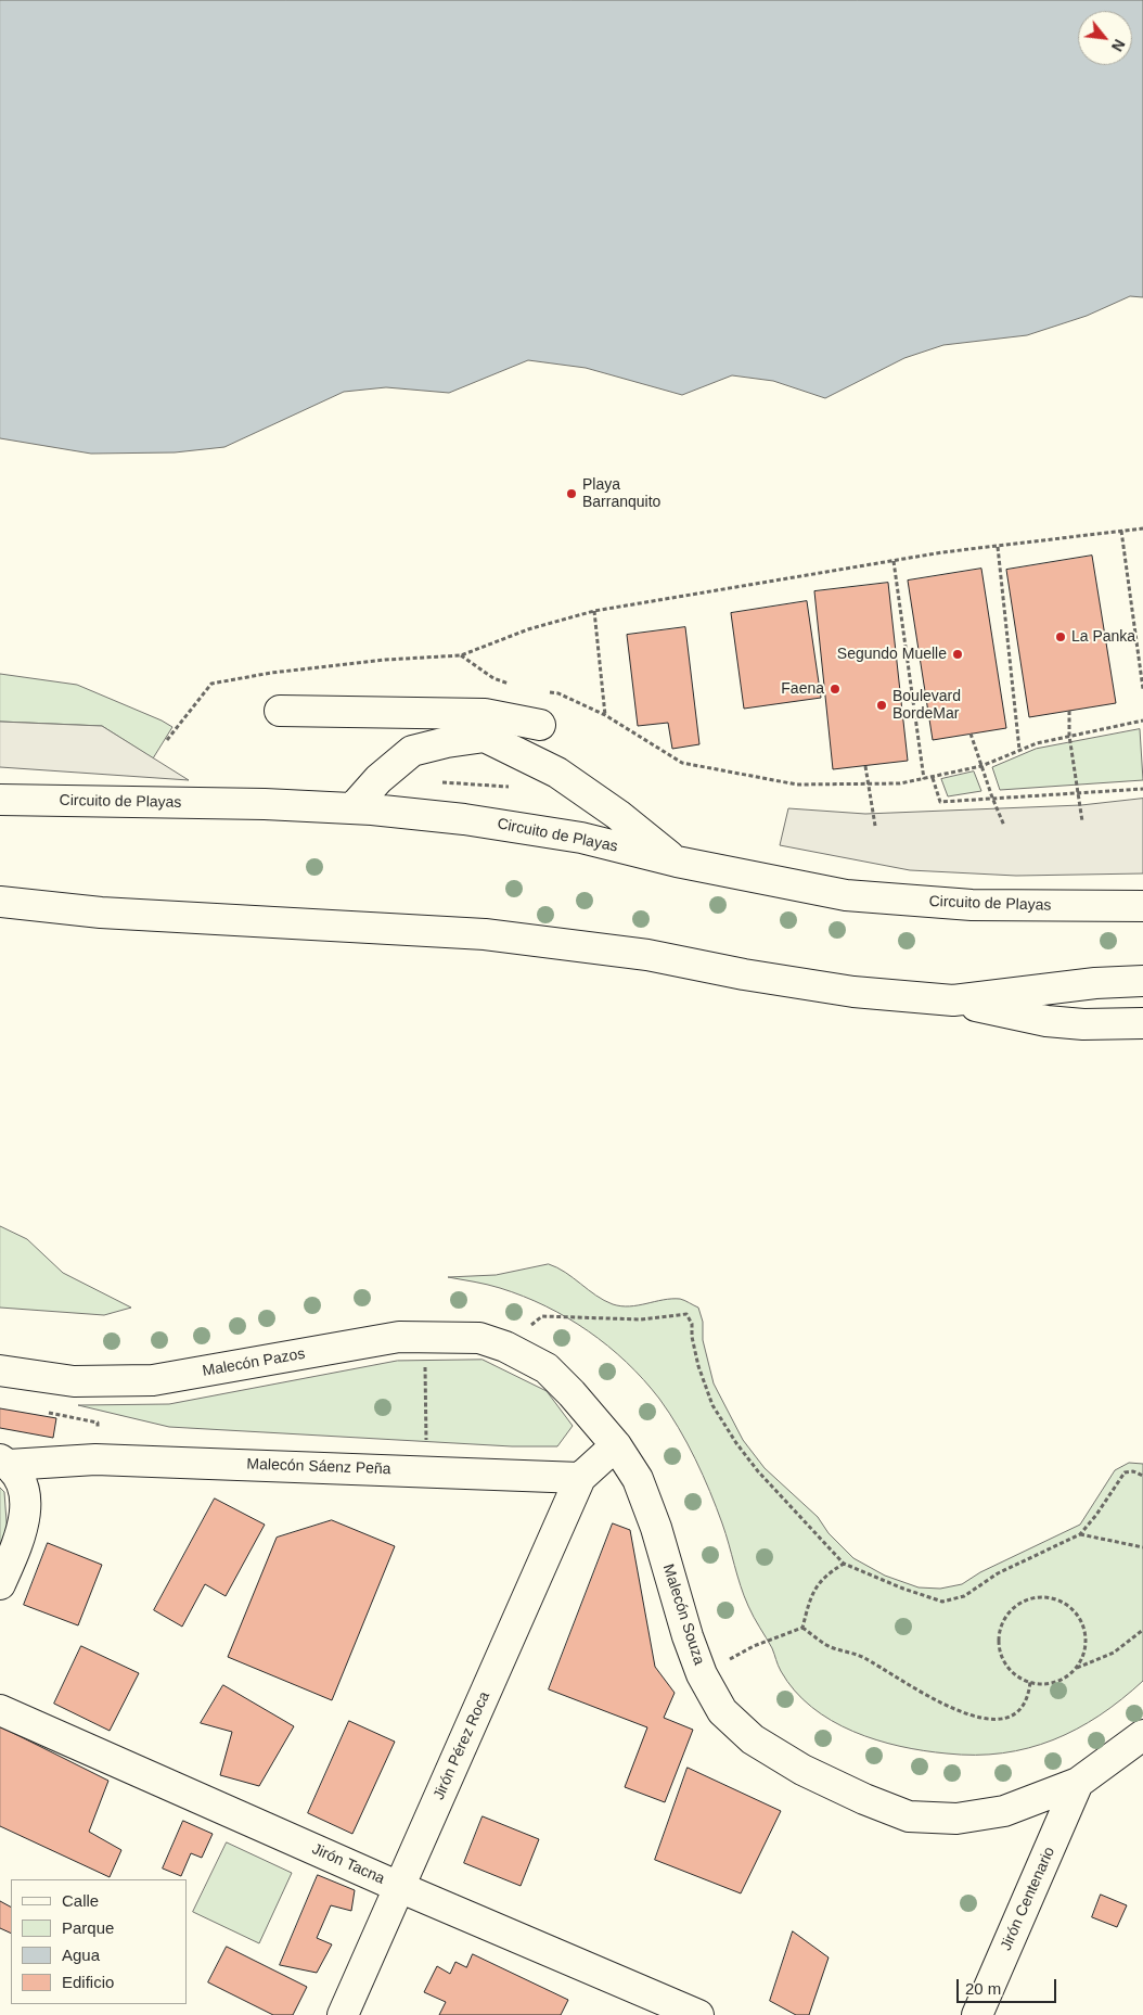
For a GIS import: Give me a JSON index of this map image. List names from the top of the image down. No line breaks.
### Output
{"streets":{"main road":["Circuito de Playas","Malecón Pazos","Malecón Sáenz Peña","Malecón Souza","Jirón Pérez Roca","Jirón Tacna","Jirón Centenario"]},"crossings":[["Malecón Pazos","Malecón Souza"],["Malecón Sáenz Peña","Jirón Pérez Roca"],["Malecón Souza","Jirón Centenario"],["Jirón Pérez Roca","Jirón Tacna"]],"places":["Playa Barranquito","La Panka","Segundo Muelle","Faena","Boulevard BordeMar"],"legend":["Calle","Parque","Agua","Edificio"],"scale_bar":"20 m","north":"bottom right"}
